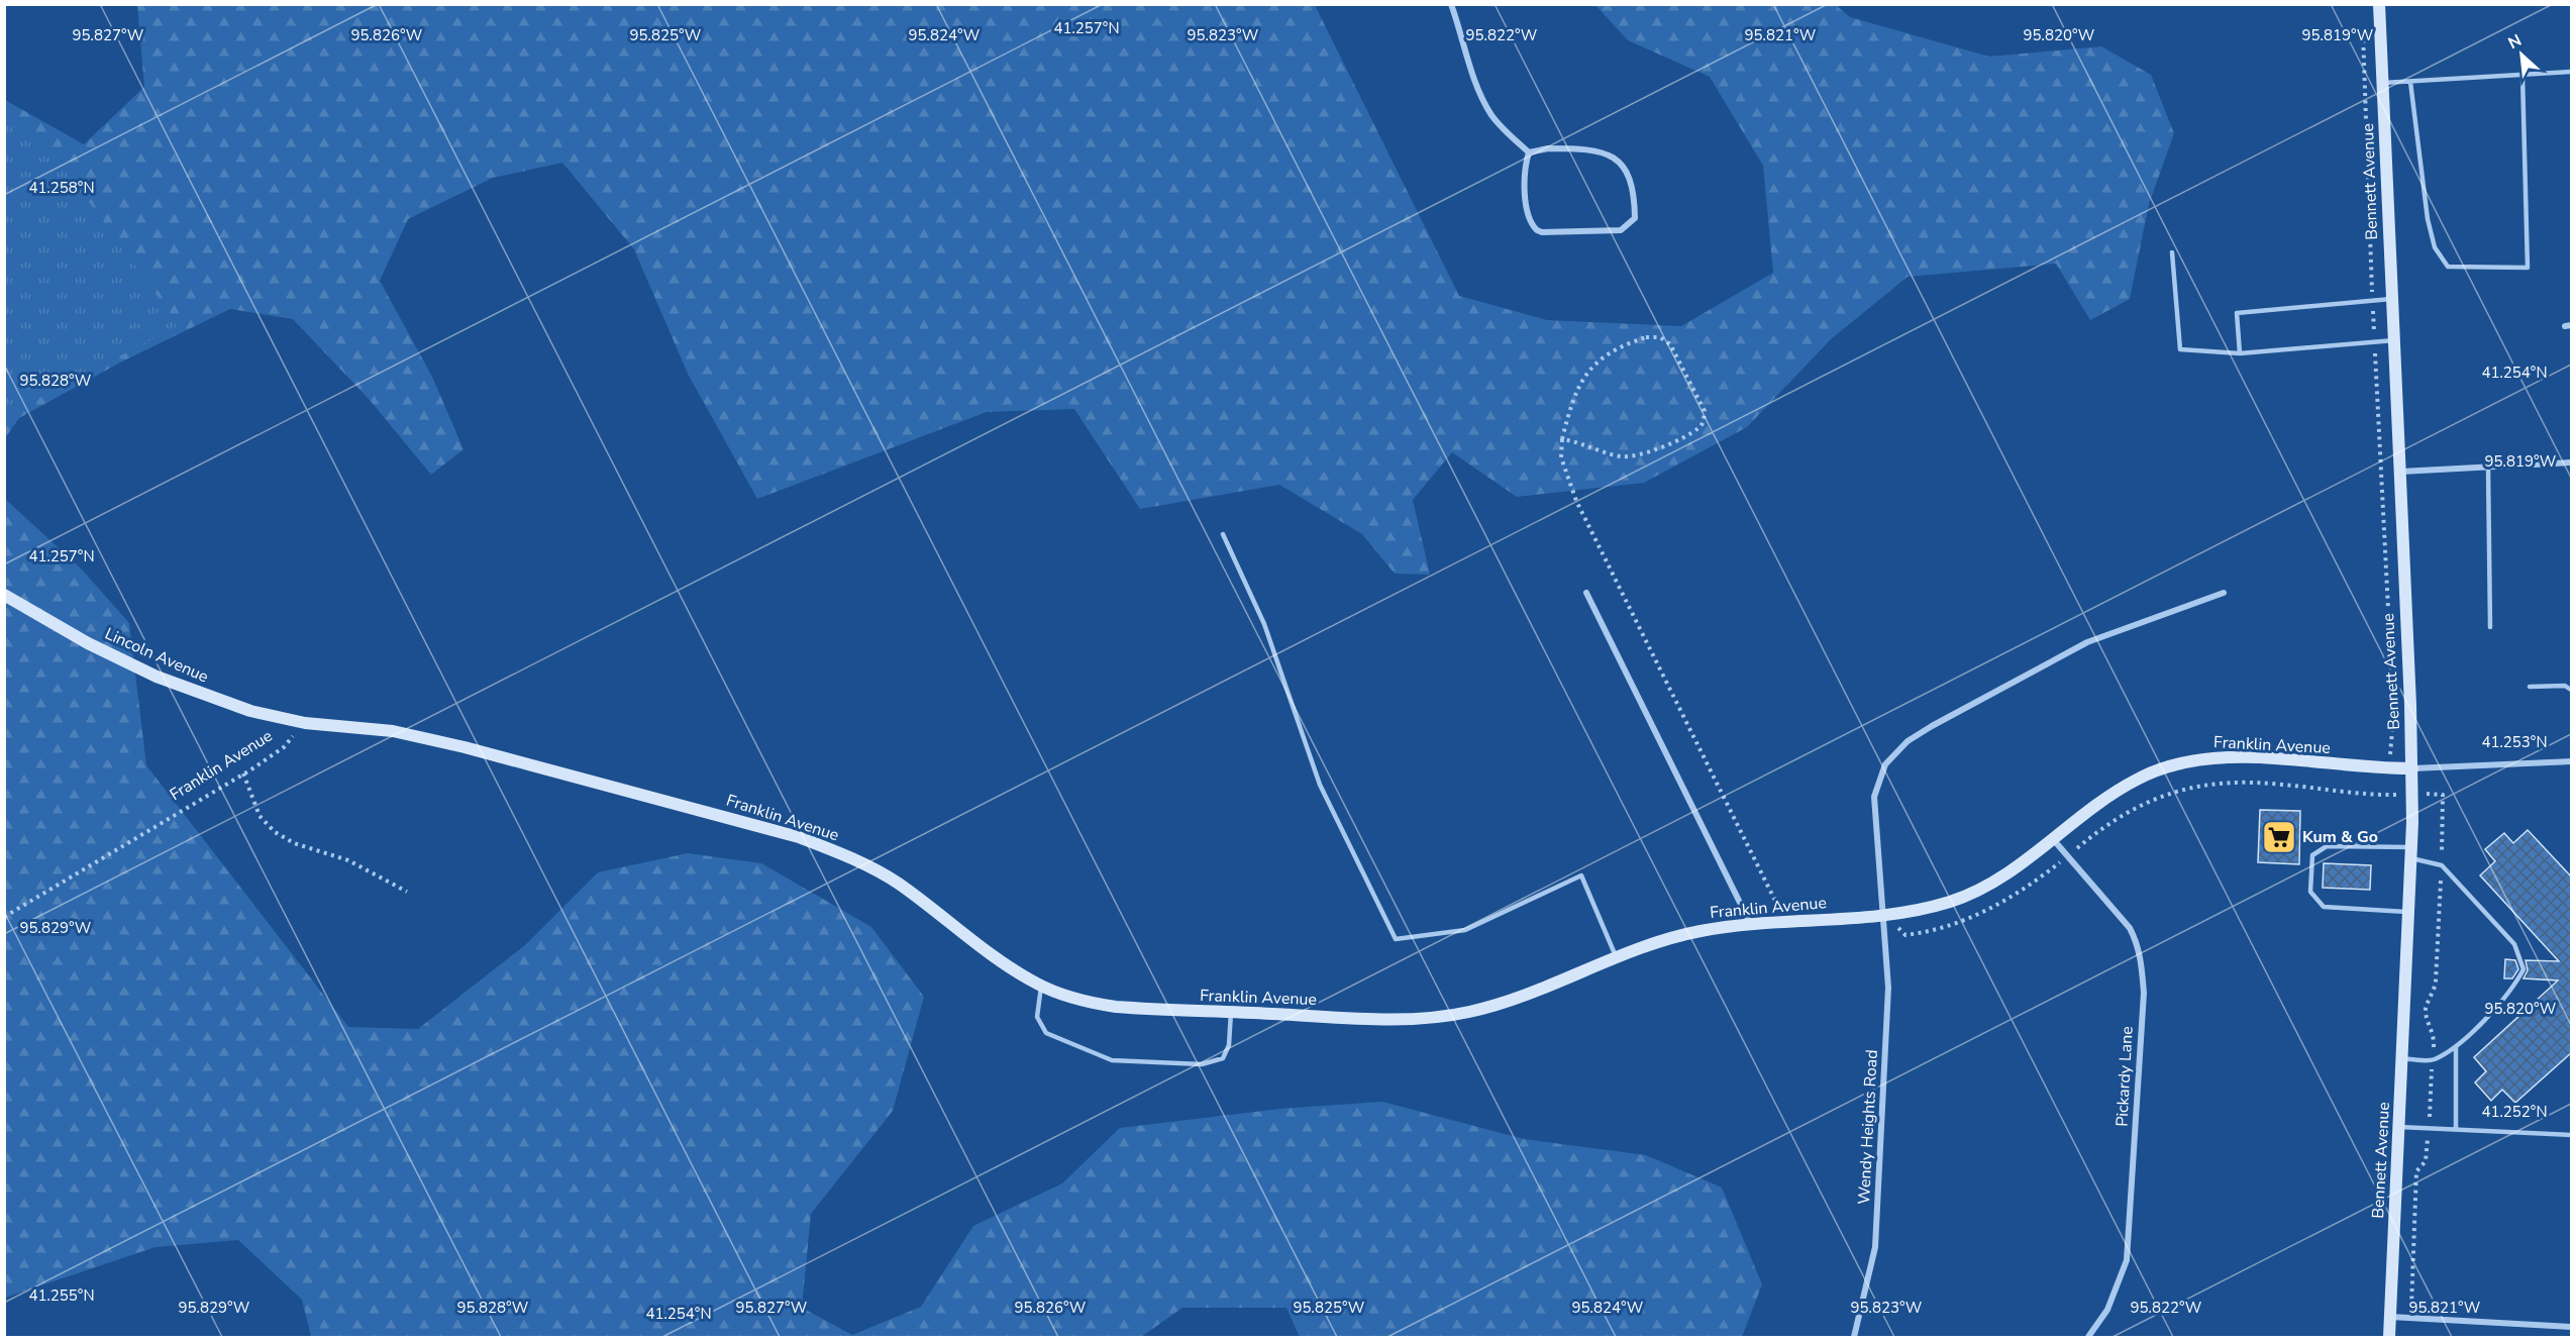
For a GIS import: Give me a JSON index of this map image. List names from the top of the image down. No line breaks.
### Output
{"streets":{"street":["Bennett Avenue","Lincoln Avenue","Franklin Avenue","Pickardy Lane","Wendy Heights Road"]},"crossings":[["Bennett Avenue","Franklin Avenue"],["Lincoln Avenue","Franklin Avenue"],["Franklin Avenue","Pickardy Lane"],["Franklin Avenue","Wendy Heights Road"]],"places":{"supermarket":["Kum & Go"]},"north":"top left","coordinates":["41.257°N","95.827°W","95.826°W","95.825°W","95.824°W","95.823°W","95.822°W","95.821°W","95.820°W","95.819°W","41.258°N","41.254°N","95.828°W","41.253°N","95.829°W","41.252°N","41.255°N"]}
